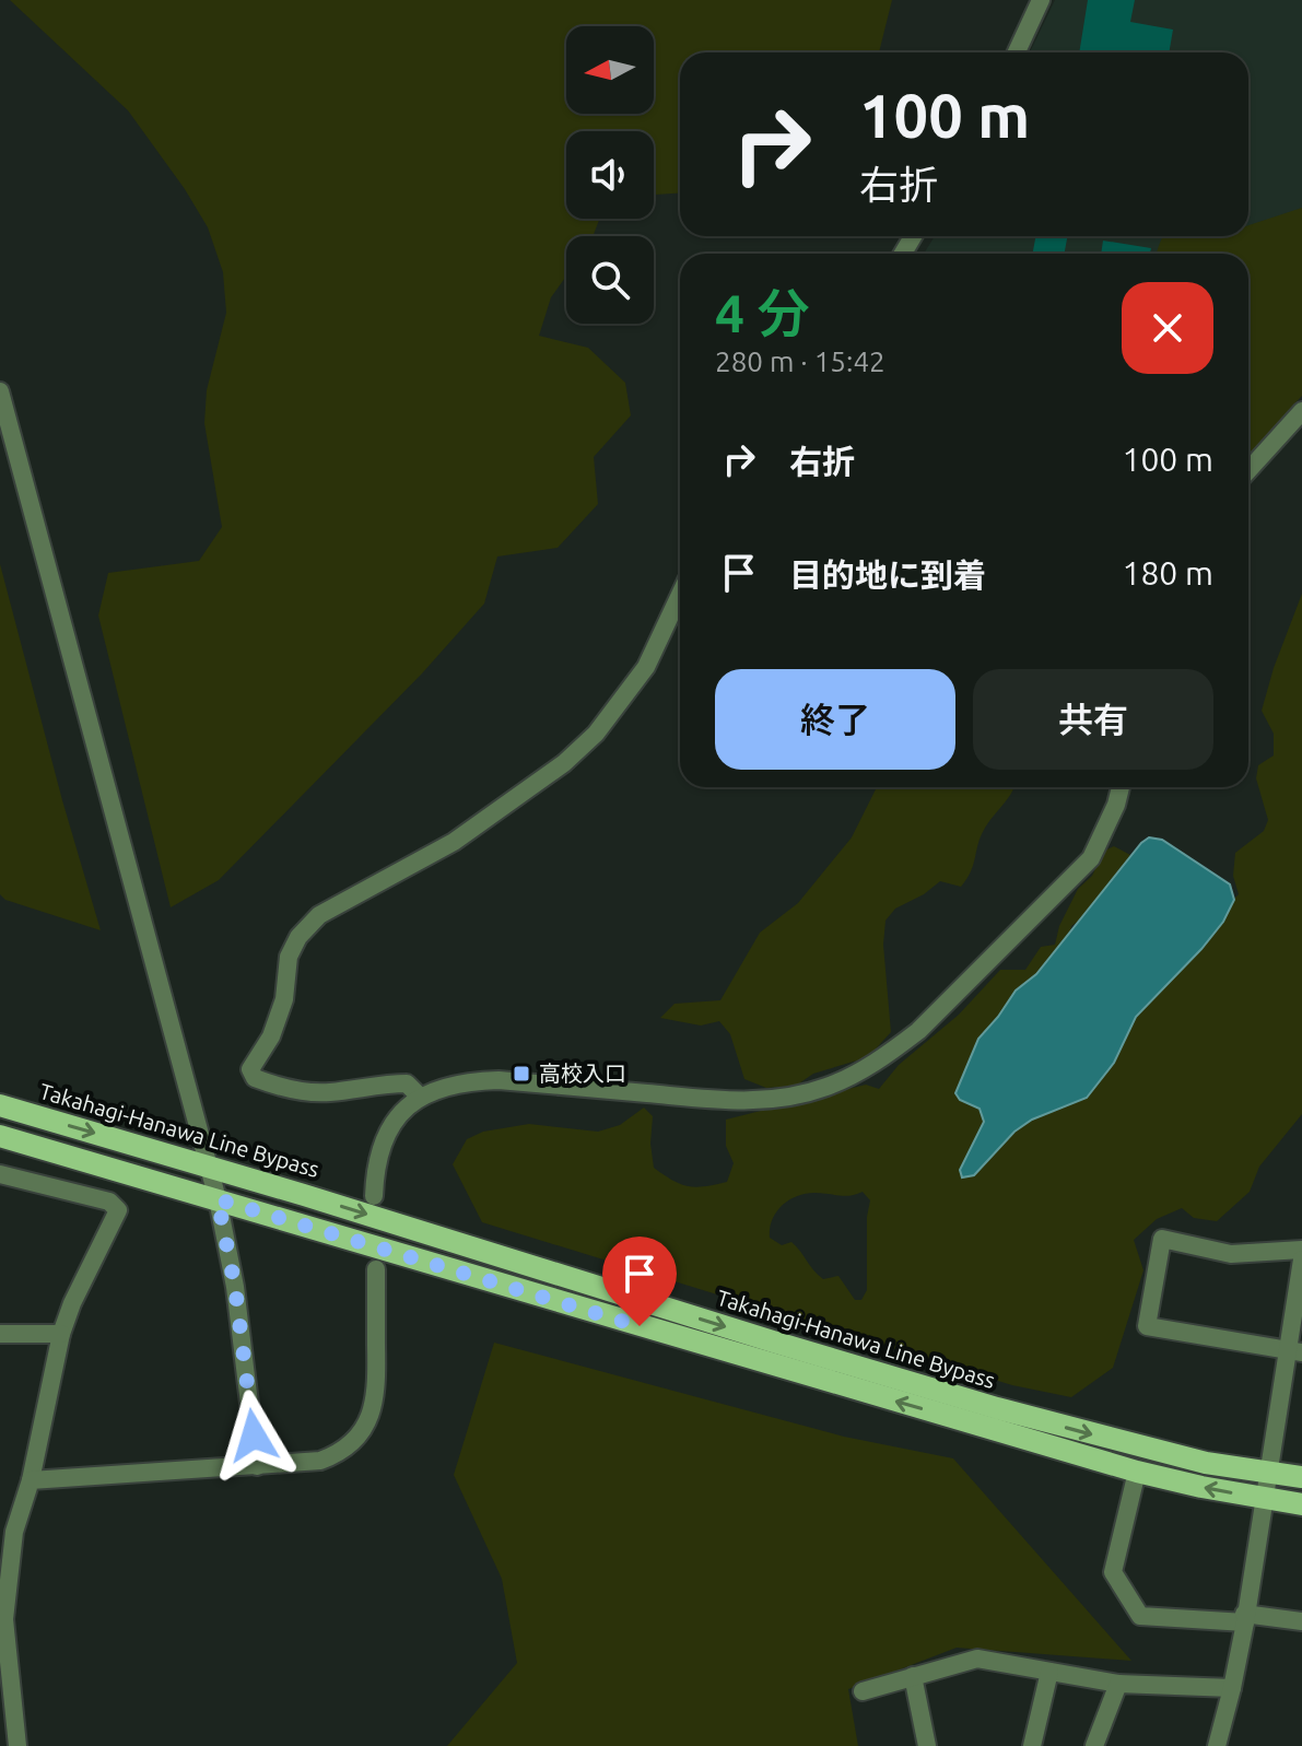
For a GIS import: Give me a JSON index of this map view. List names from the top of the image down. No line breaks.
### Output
{"streets":{"main road":["Takahagi-Hanawa Line Bypass"]},"places":{"transit":["高校入口"]},"north":"left","page":{"turn":["100 m","右折"],"heading":["4 分","280 m · 15:42"],"list":[{"name":"右折","value":"100 m"},{"name":"目的地に到着","value":"180 m"}],"buttons":["終了","共有"]}}
